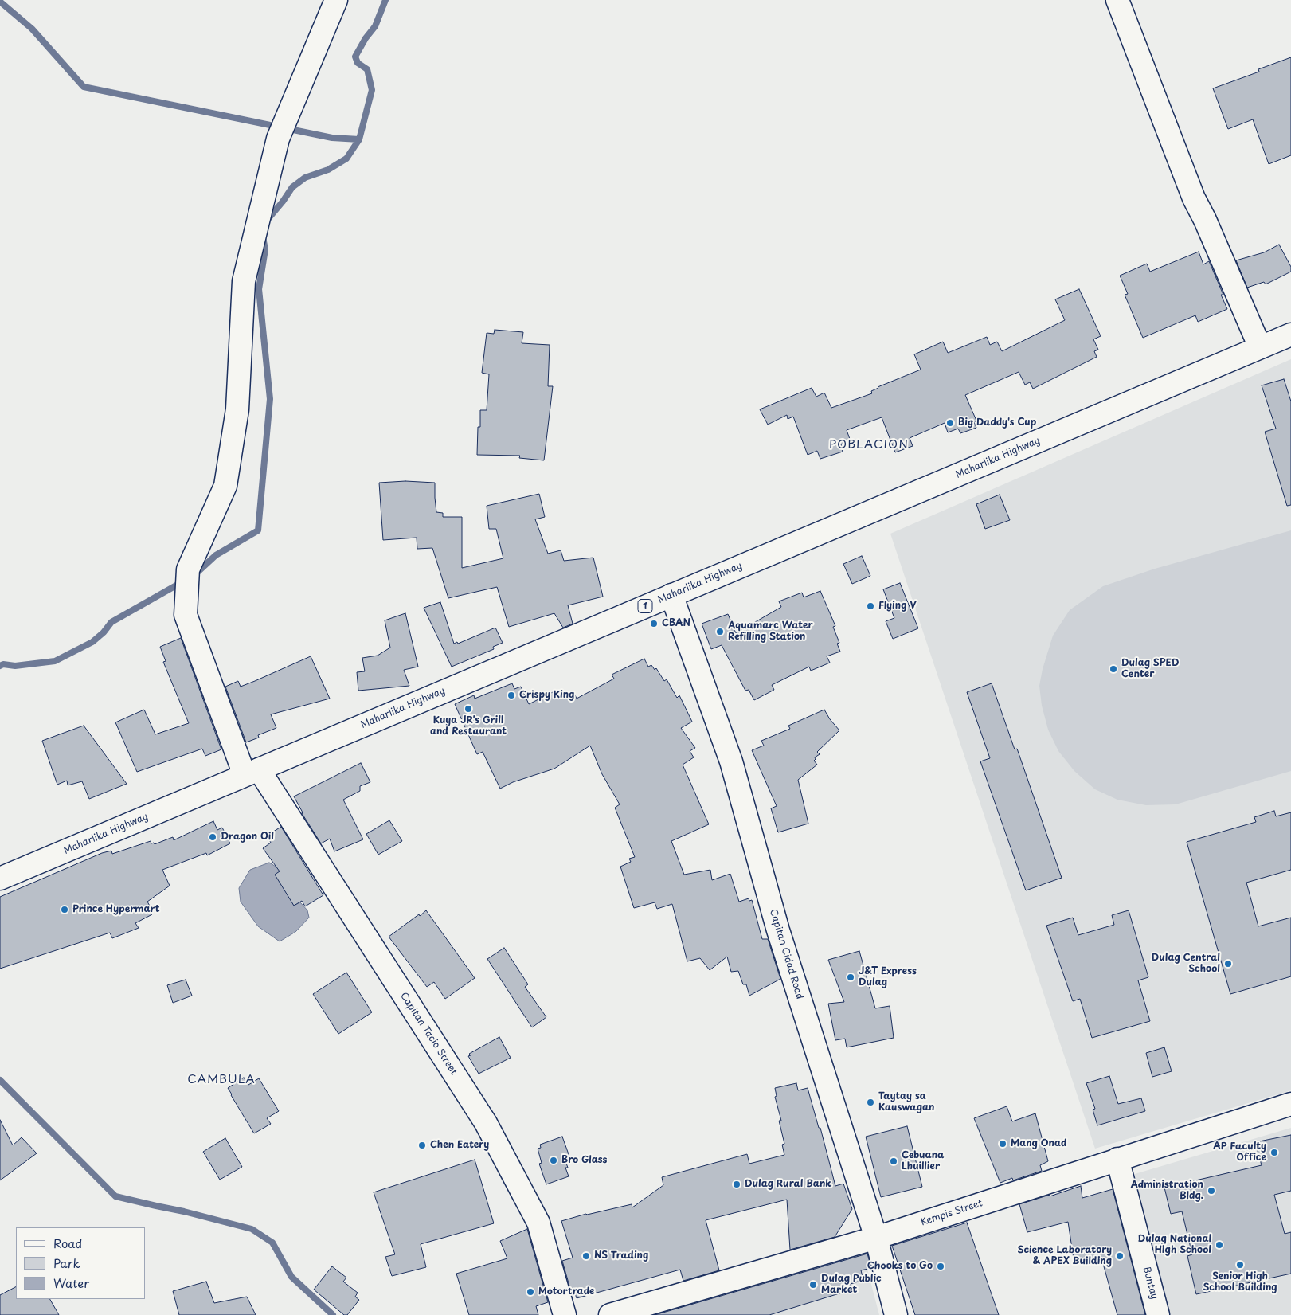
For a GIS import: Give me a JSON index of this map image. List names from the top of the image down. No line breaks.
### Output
{"streets":{"main road":["Maharlika Highway","1","Capitan Cidad Road","Capitan Tacio Street","Kempis Street","Buntay"]},"crossings":[["Maharlika Highway","Capitan Cidad Road"],["Maharlika Highway","Capitan Tacio Street"],["Capitan Cidad Road","Kempis Street"],["Kempis Street","Buntay"]],"districts":["POBLACION","CAMBULA"],"places":["Big Daddy's Cup","Flying V","CBAN","Aquamarc Water Refilling Station","Dulag SPED Center","Crispy King","Kuya JR's Grill and Restaurant","Dragon Oil","Prince Hypermart","Dulag Central School","J&T Express Dulag","Taytay sa Kauswagan","Mang Onad","Chen Eatery","AP Faculty Office","Bro Glass","Cebuana Lhuillier","Dulag Rural Bank","Administration Bldg.","Dulag National High School","NS Trading","Science Laboratory & APEX Building","Senior High School Building","Chooks to Go","Dulag Public Market","Motortrade"],"legend":["Road","Park","Water"]}
